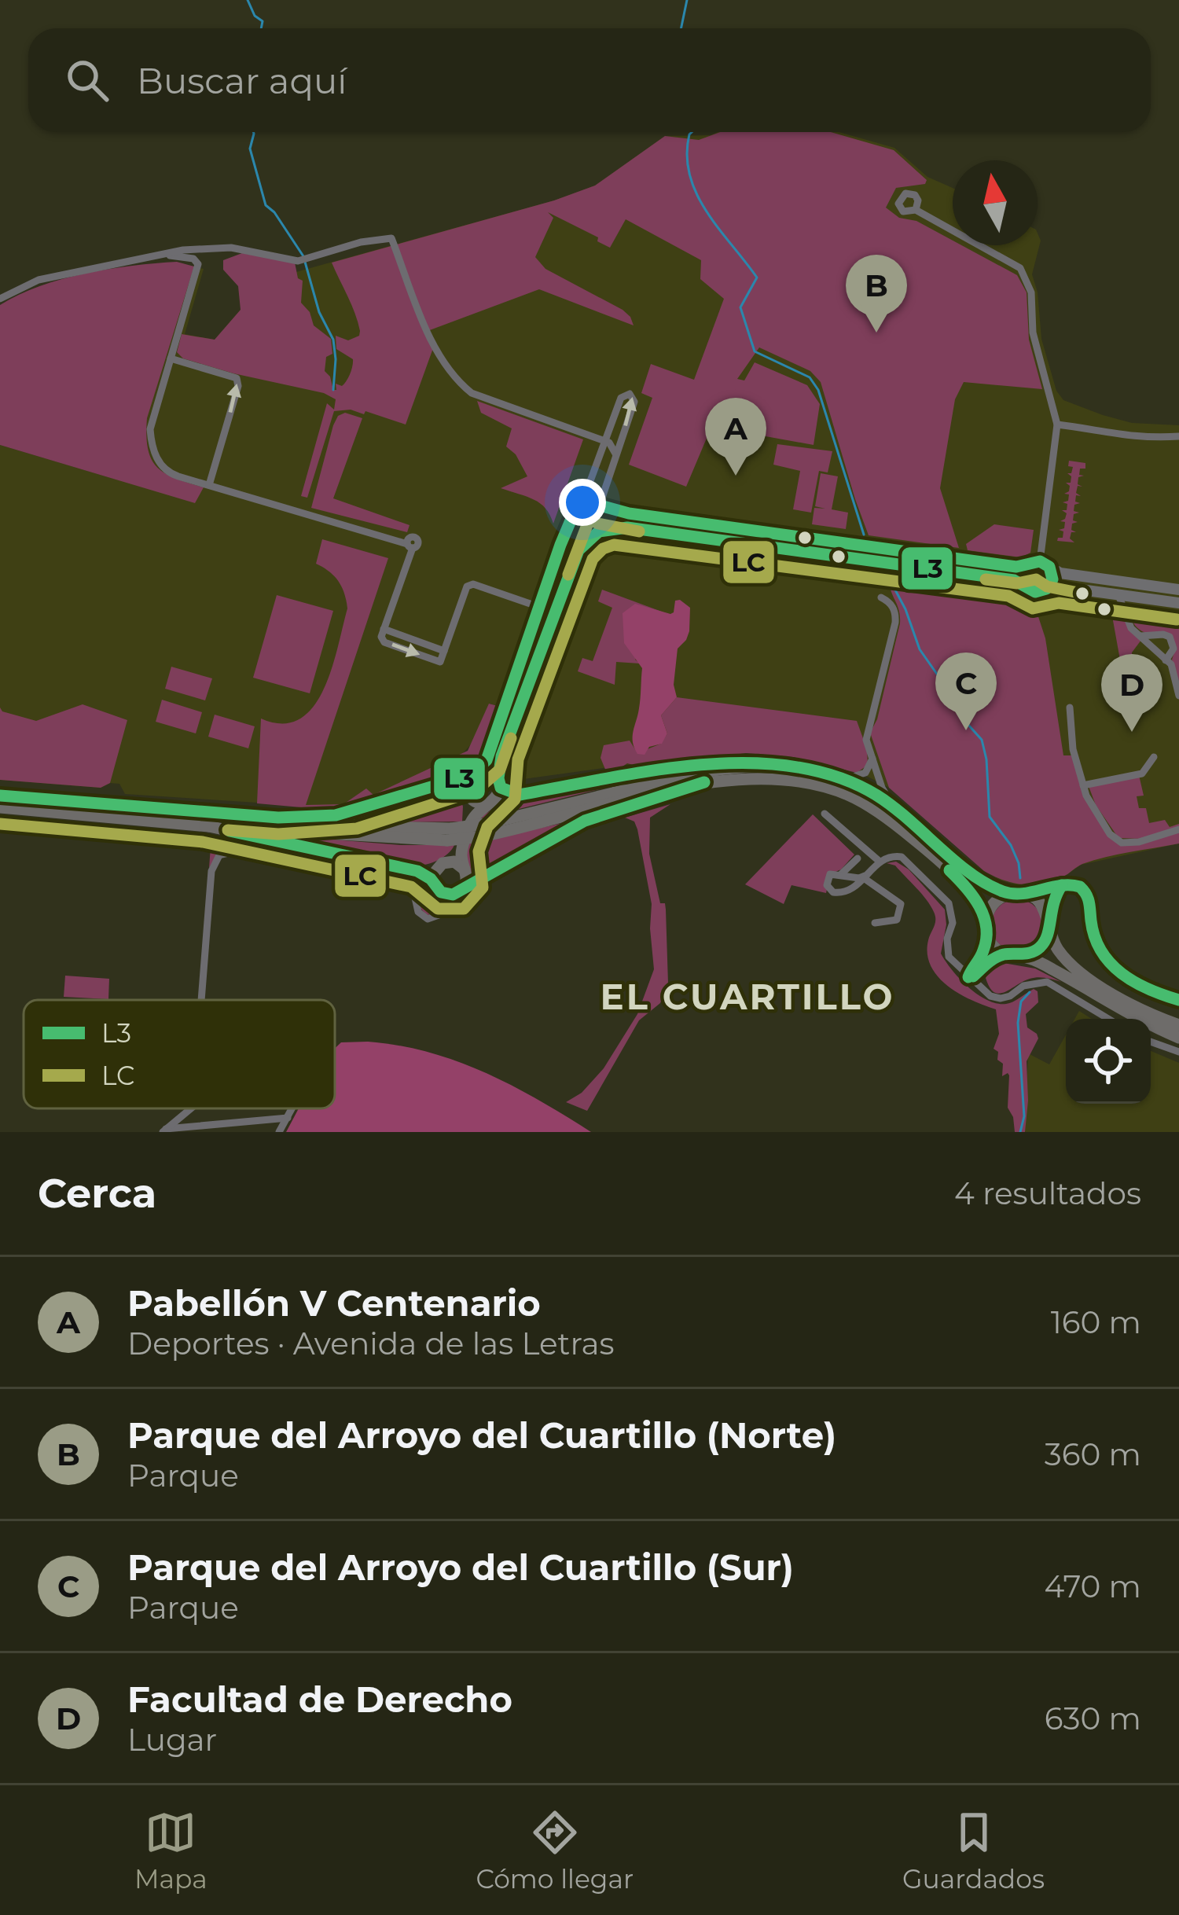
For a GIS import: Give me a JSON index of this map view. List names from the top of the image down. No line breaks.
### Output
{"districts":["EL CUARTILLO"],"lines":["transit line L3","transit line LC"],"legend":["L3","LC"],"north":"top","page":{"search":"Buscar aquí","pins":["B","A","C","D"],"heading":["Cerca","4 resultados"],"list":[{"mark":"A","name":"Pabellón V Centenario","note":"Deportes · Avenida de las Letras","value":"160 m"},{"mark":"B","name":"Parque del Arroyo del Cuartillo (Norte)","note":"Parque","value":"360 m"},{"mark":"C","name":"Parque del Arroyo del Cuartillo (Sur)","note":"Parque","value":"470 m"},{"mark":"D","name":"Facultad de Derecho","note":"Lugar","value":"630 m"}],"nav":["Mapa","Cómo llegar","Guardados"]}}
